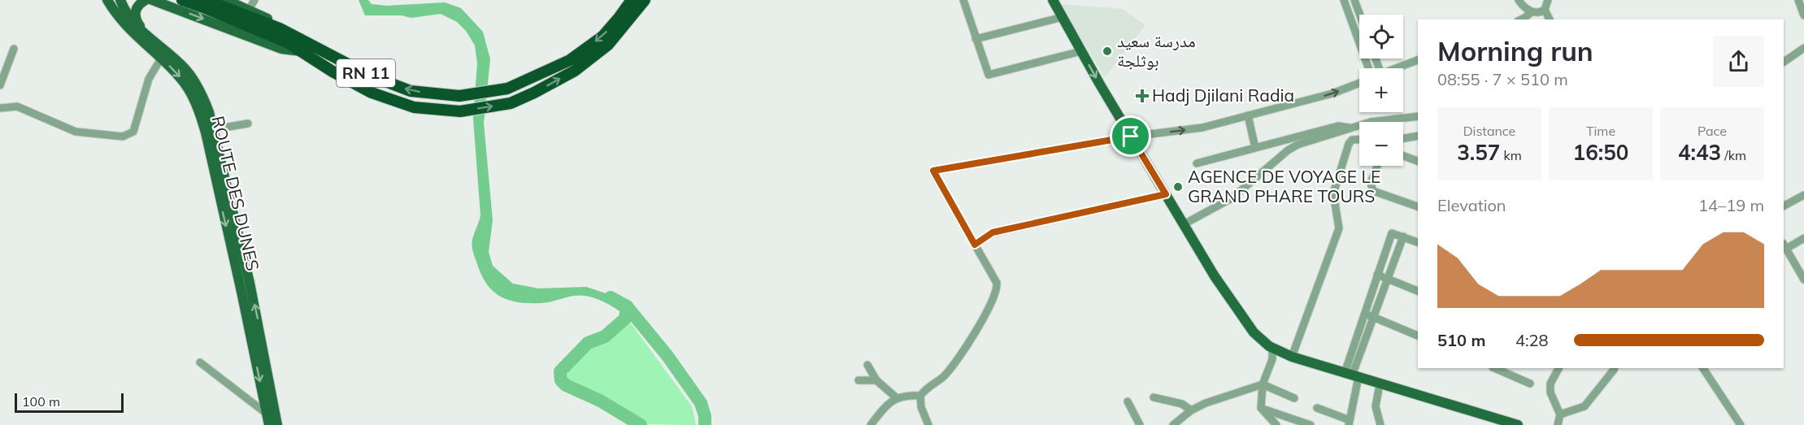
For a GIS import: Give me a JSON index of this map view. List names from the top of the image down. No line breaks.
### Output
{"streets":{"highway":["RN 11"],"main road":["ROUTE DES DUNES"]},"places":{"other":["مدرسة سعيد بوثلجة","AGENCE DE VOYAGE LE GRAND PHARE TOURS"],"health":["Hadj Djilani Radia"]},"scale_bar":"100 m","page":{"map_buttons":["+","−"],"heading":["Morning run","08:55 · 7 × 510 m"],"stats":[["Distance","3.57 km"],["Time","16:50"],["Pace","4:43 /km"]],"chart":["Elevation","14–19 m"],"list":[{"name":"510 m","note":"4:28"}],"scale":"100 m"}}
